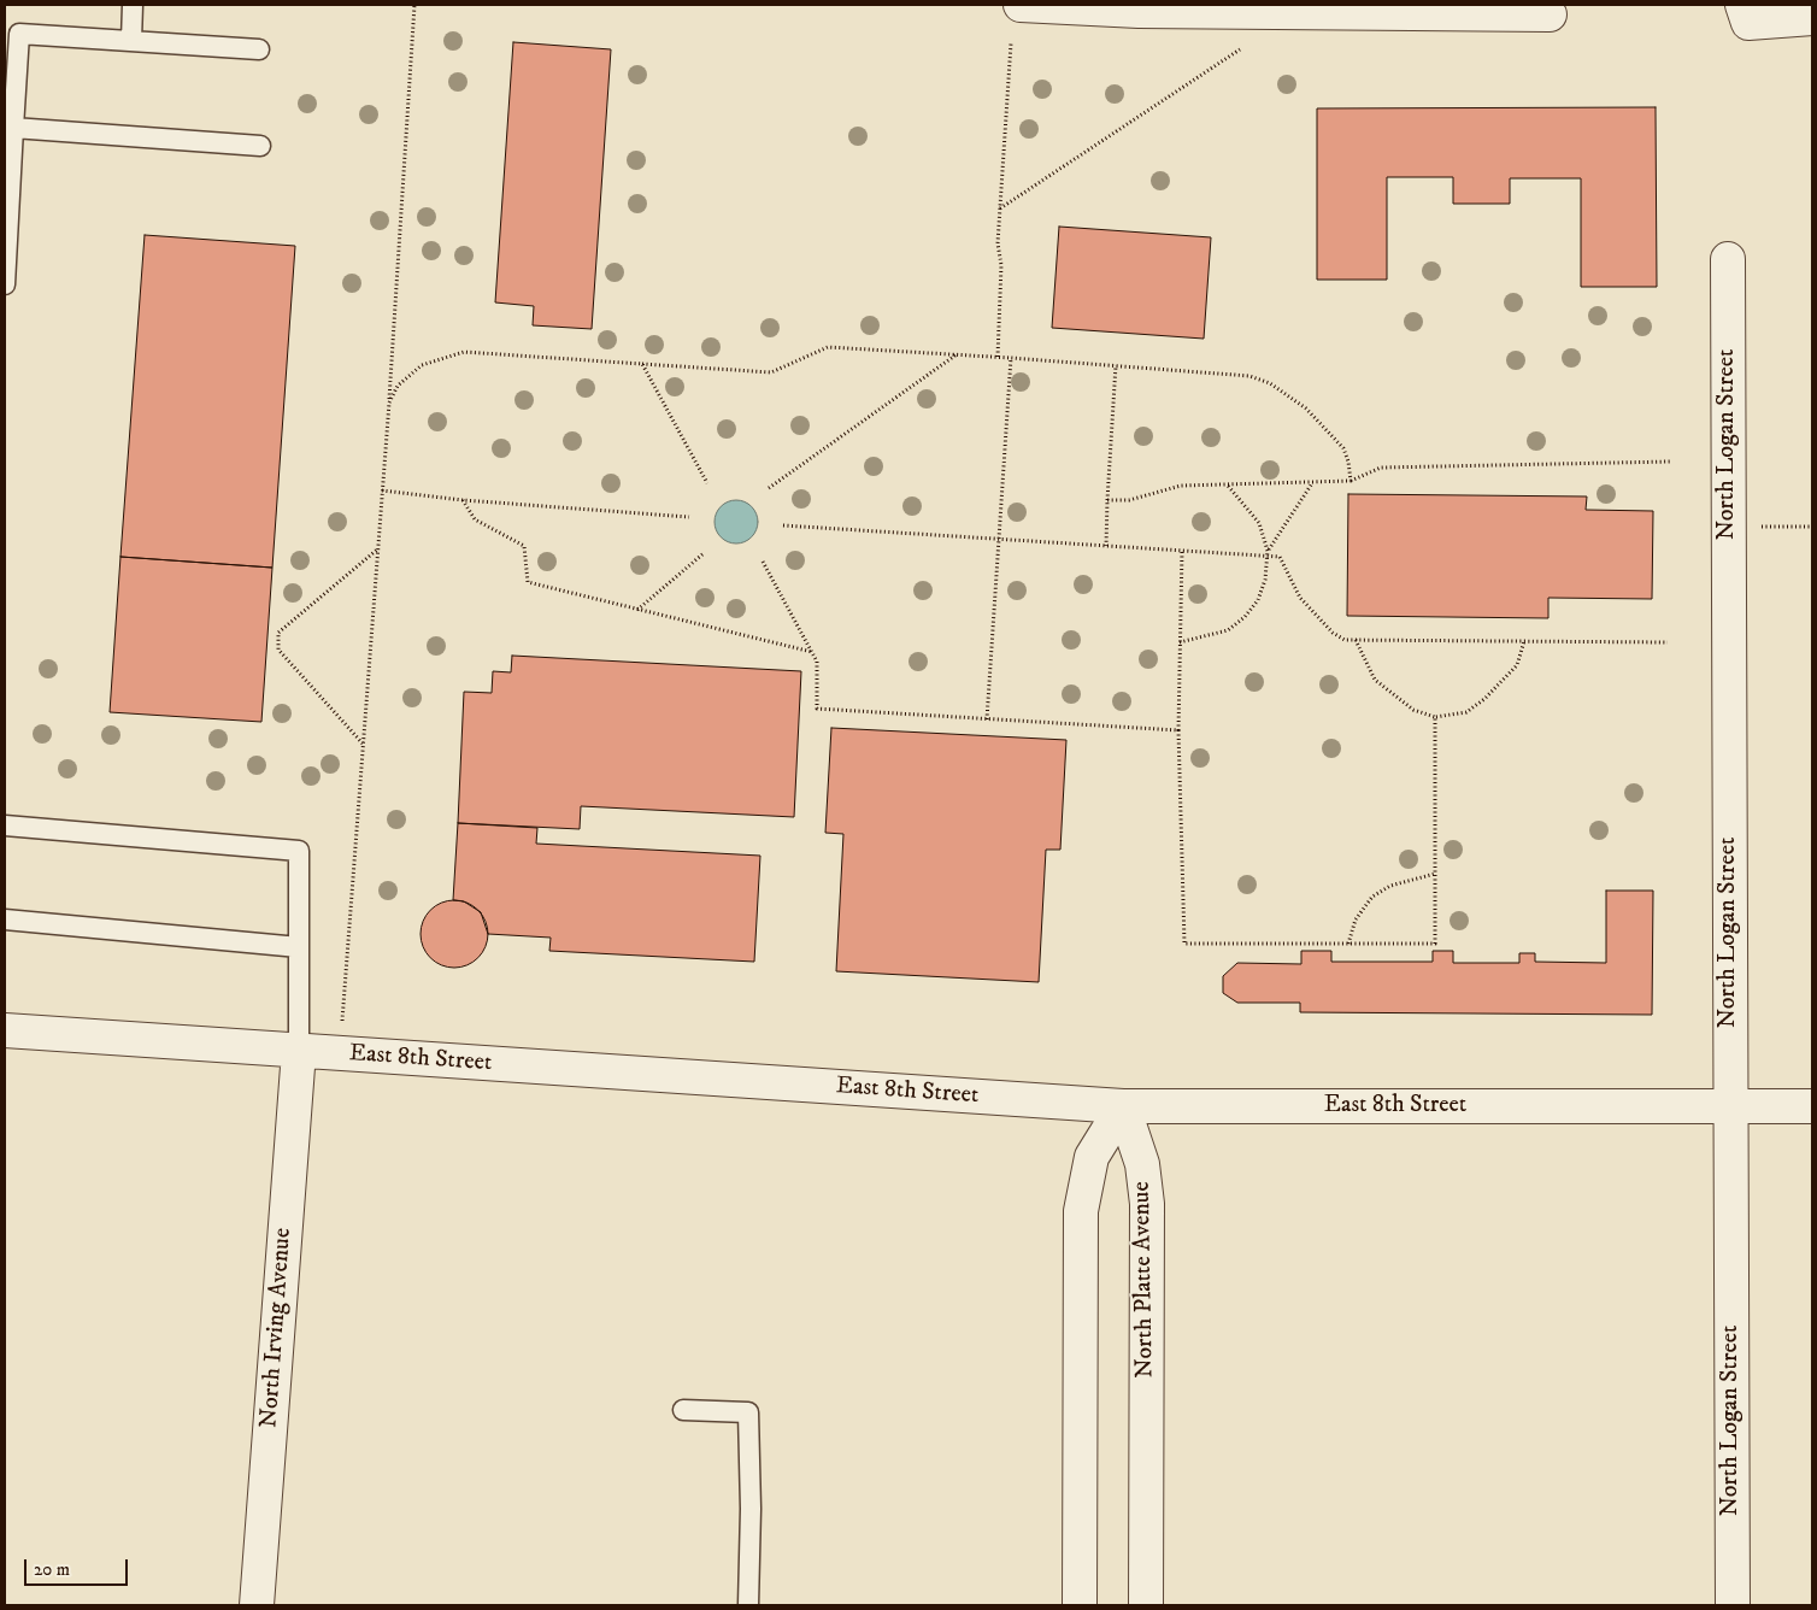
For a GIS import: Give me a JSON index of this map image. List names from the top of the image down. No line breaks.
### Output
{"streets":{"street":["North Logan Street","East 8th Street","North Platte Avenue","North Irving Avenue"]},"crossings":[["North Logan Street","East 8th Street"],["East 8th Street","North Platte Avenue"],["East 8th Street","North Irving Avenue"]],"scale_bar":"20 m"}
